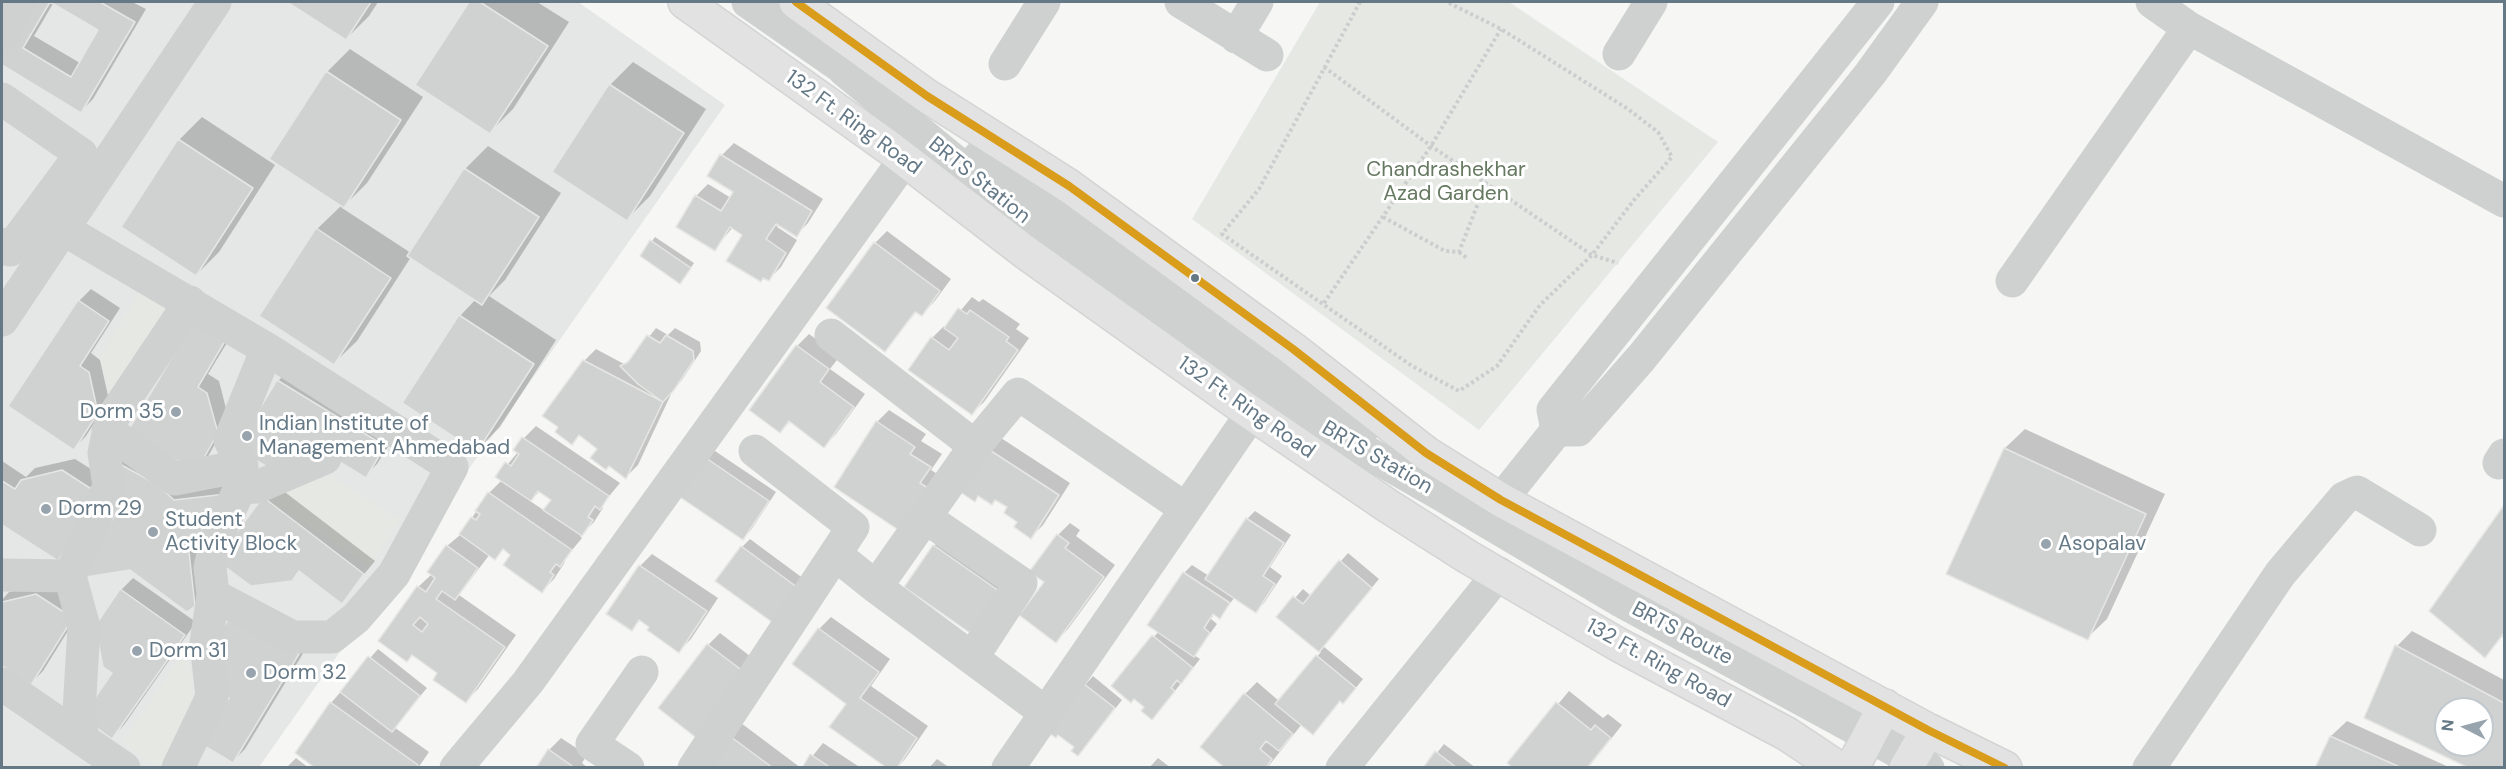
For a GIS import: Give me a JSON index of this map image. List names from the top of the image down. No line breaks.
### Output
{"streets":{"main road":["132 Ft. Ring Road"],"street":["BRTS Station","BRTS Route"]},"crossings":[["BRTS Station","BRTS Route"]],"parks":["Chandrashekhar Azad Garden"],"places":["Dorm 35","Indian Institute of Management Ahmedabad","Dorm 29","Student Activity Block","Asopalav","Dorm 31","Dorm 32"],"north":"left"}
